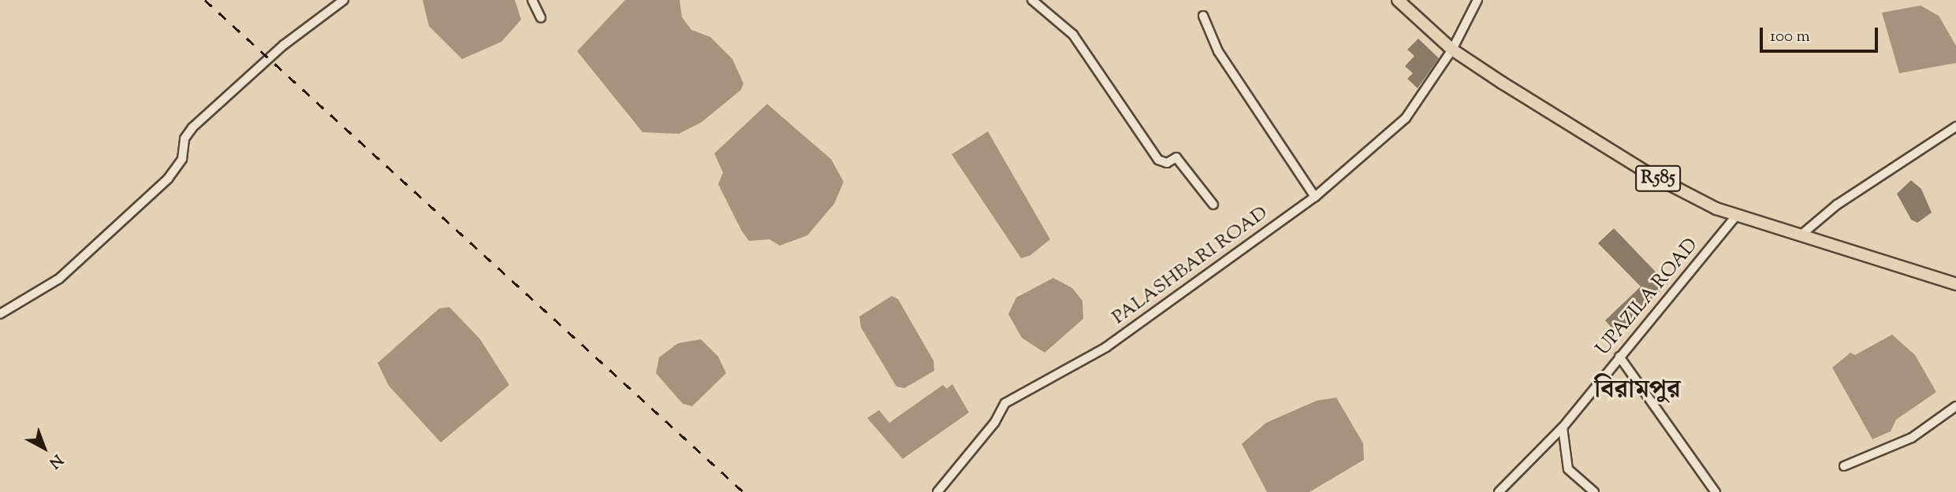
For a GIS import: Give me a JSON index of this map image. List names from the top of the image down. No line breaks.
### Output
{"streets":{"main road":["R585"],"street":["PALASHBARI ROAD","UPAZILA ROAD"]},"crossings":[["R585","PALASHBARI ROAD"],["R585","UPAZILA ROAD"]],"districts":["বিরামপুর"],"scale_bar":"100 m","north":"bottom right"}
